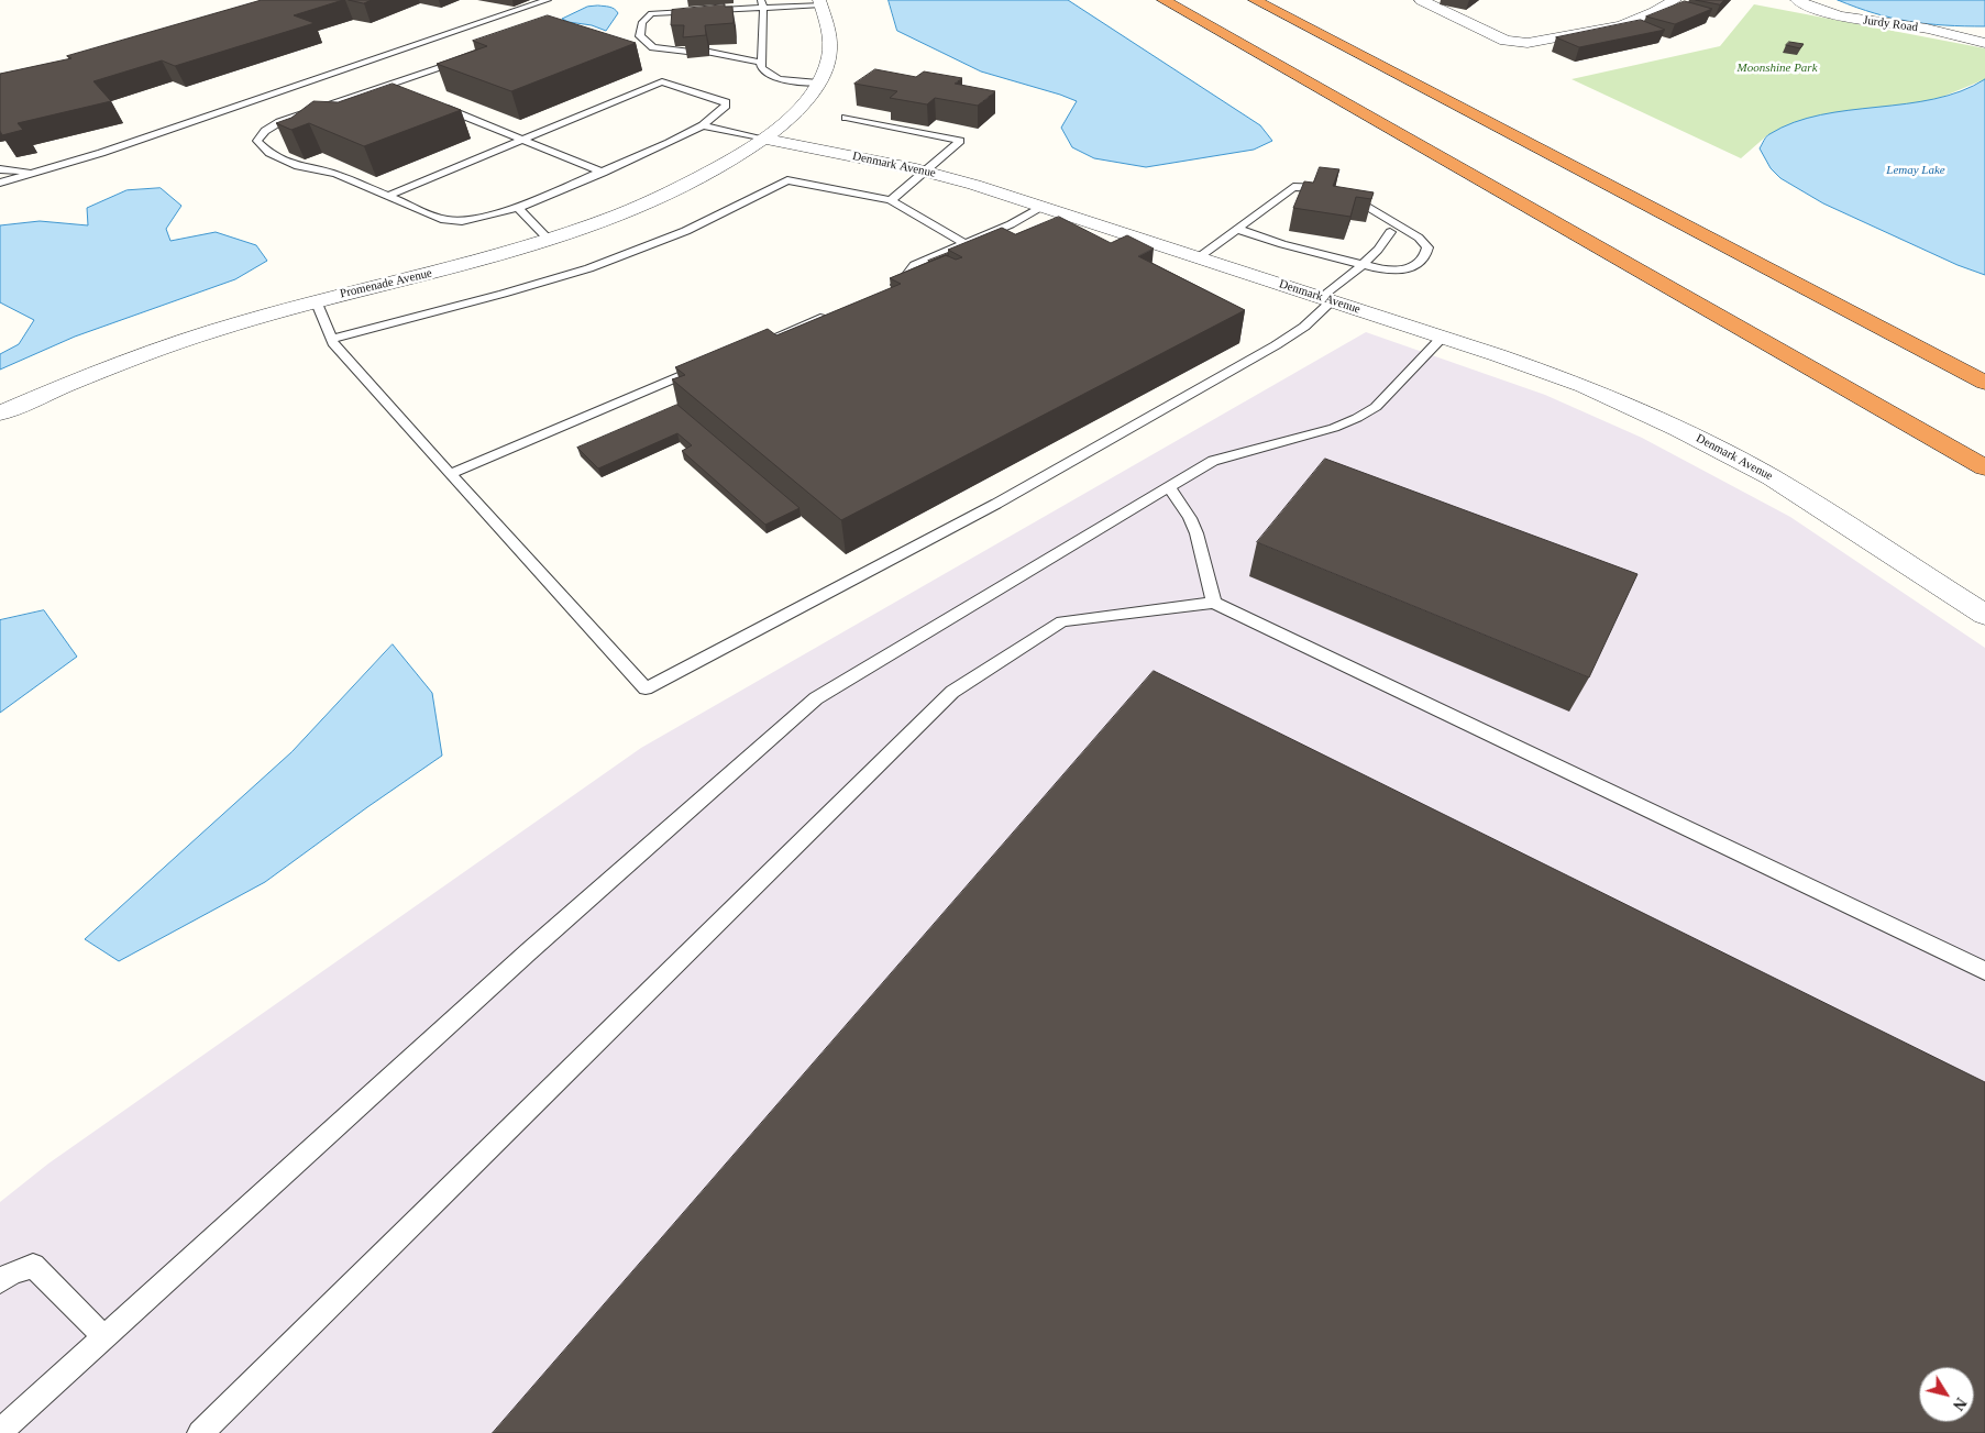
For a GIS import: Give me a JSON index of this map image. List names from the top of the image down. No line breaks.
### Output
{"streets":{"street":["Jurdy Road","Denmark Avenue","Promenade Avenue"]},"crossings":[["Denmark Avenue","Promenade Avenue"]],"water":["Lemay Lake"],"parks":["Moonshine Park"],"north":"bottom right"}
